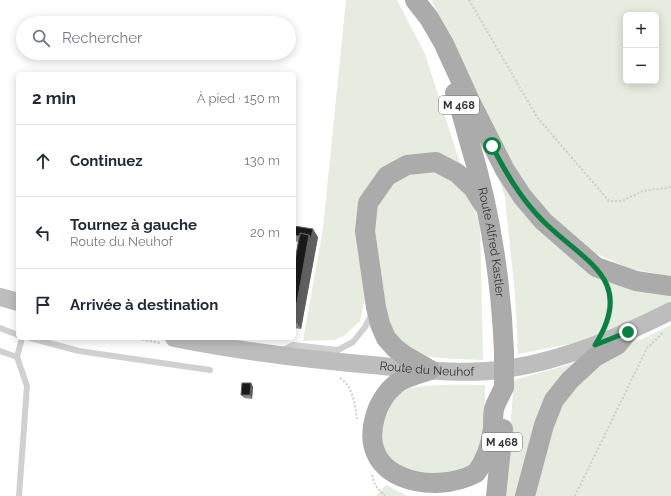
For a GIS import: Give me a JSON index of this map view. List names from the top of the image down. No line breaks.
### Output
{"streets":{"main road":["M 468","Route Alfred Kastler"],"street":["Route du Neuhof"]},"page":{"map_buttons":["+","−"],"search":"Rechercher","heading":["2 min","À pied · 150 m"],"list":[["Continuez","130 m"],["Tournez à gauche","Route du Neuhof","20 m"],"Arrivée à destination"]}}
